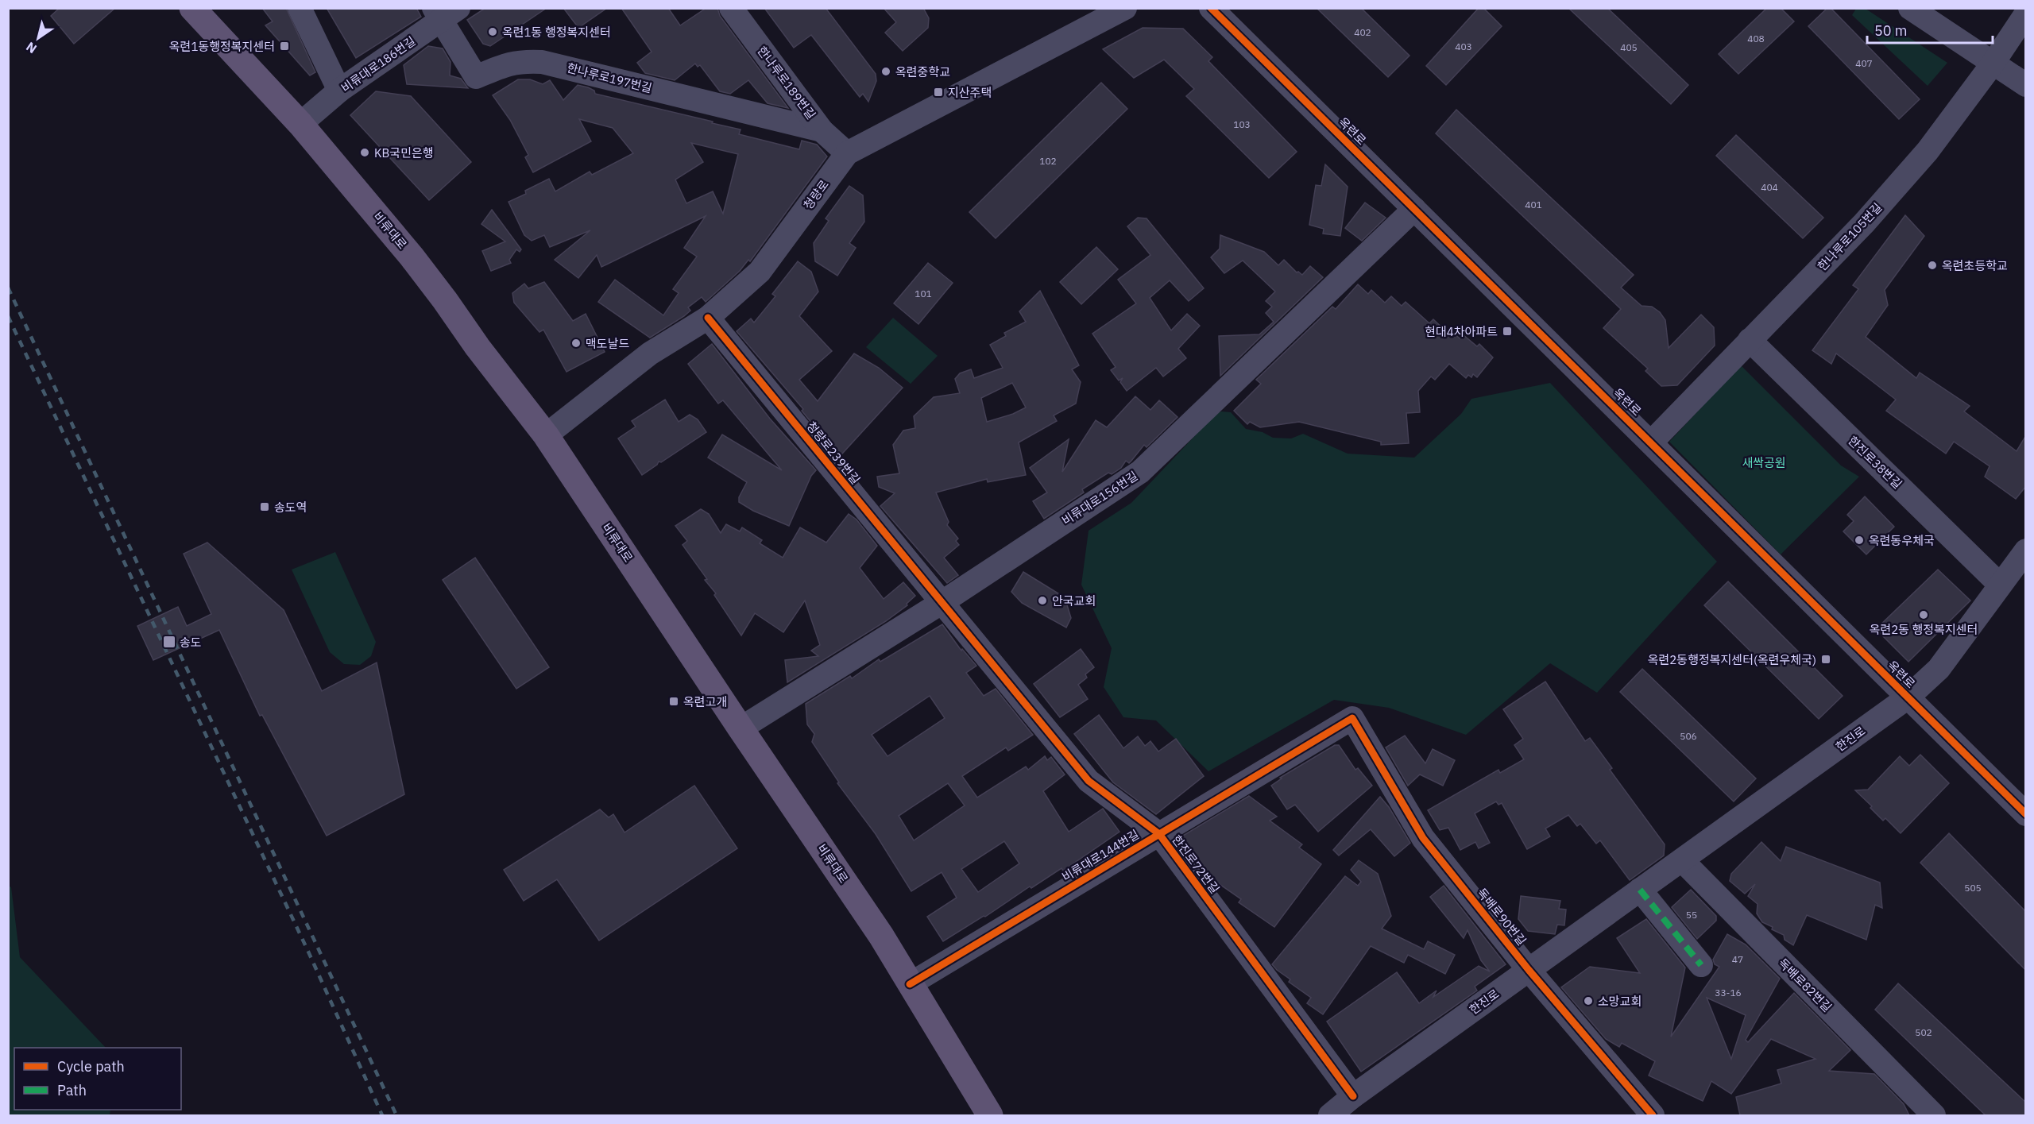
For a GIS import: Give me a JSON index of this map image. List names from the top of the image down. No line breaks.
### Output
{"streets":{"main road":["비류대로"],"street":["비류대로186번길","한나루로197번길","한나루로189번길","옥련로","청량로","한나루로105번길","청량로239번길","한진로38번길","비류대로156번길","한진로","비류대로144번길","한진로72번길","독배로90번길","독배로82번길"]},"crossings":[["비류대로186번길","한나루로197번길"],["비류대로186번길","비류대로"],["한나루로197번길","한나루로189번길"],["한나루로189번길","청량로"],["옥련로","한나루로105번길"],["옥련로","비류대로156번길"],["옥련로","한진로"],["청량로","비류대로"],["청량로","청량로239번길"],["비류대로","비류대로156번길"],["비류대로","비류대로144번길"],["한나루로105번길","한진로38번길"],["청량로239번길","비류대로156번길"],["청량로239번길","한진로72번길"],["한진로38번길","한진로"],["비류대로156번길","한진로72번길"],["한진로","한진로72번길"],["한진로","독배로90번길"],["한진로","독배로82번길"],["비류대로144번길","한진로72번길"],["비류대로144번길","독배로90번길"]],"parks":["새싹공원"],"places":{"other":["옥련1동 행정복지센터","옥련중학교","KB국민은행","옥련초등학교","맥도날드","옥련동우체국","안국교회","옥련2동 행정복지센터","소망교회"],"transit":["옥련1동행정복지센터","지산주택","현대4차아파트","송도역","송도","옥련2동행정복지센터(옥련우체국)","옥련고개"]},"house_numbers":["402","408","403","405","407","103","102","404","401","101","506","505","55","47","33-16","502"],"legend":["Cycle path","Path"],"scale_bar":"50 m","north":"bottom left"}
